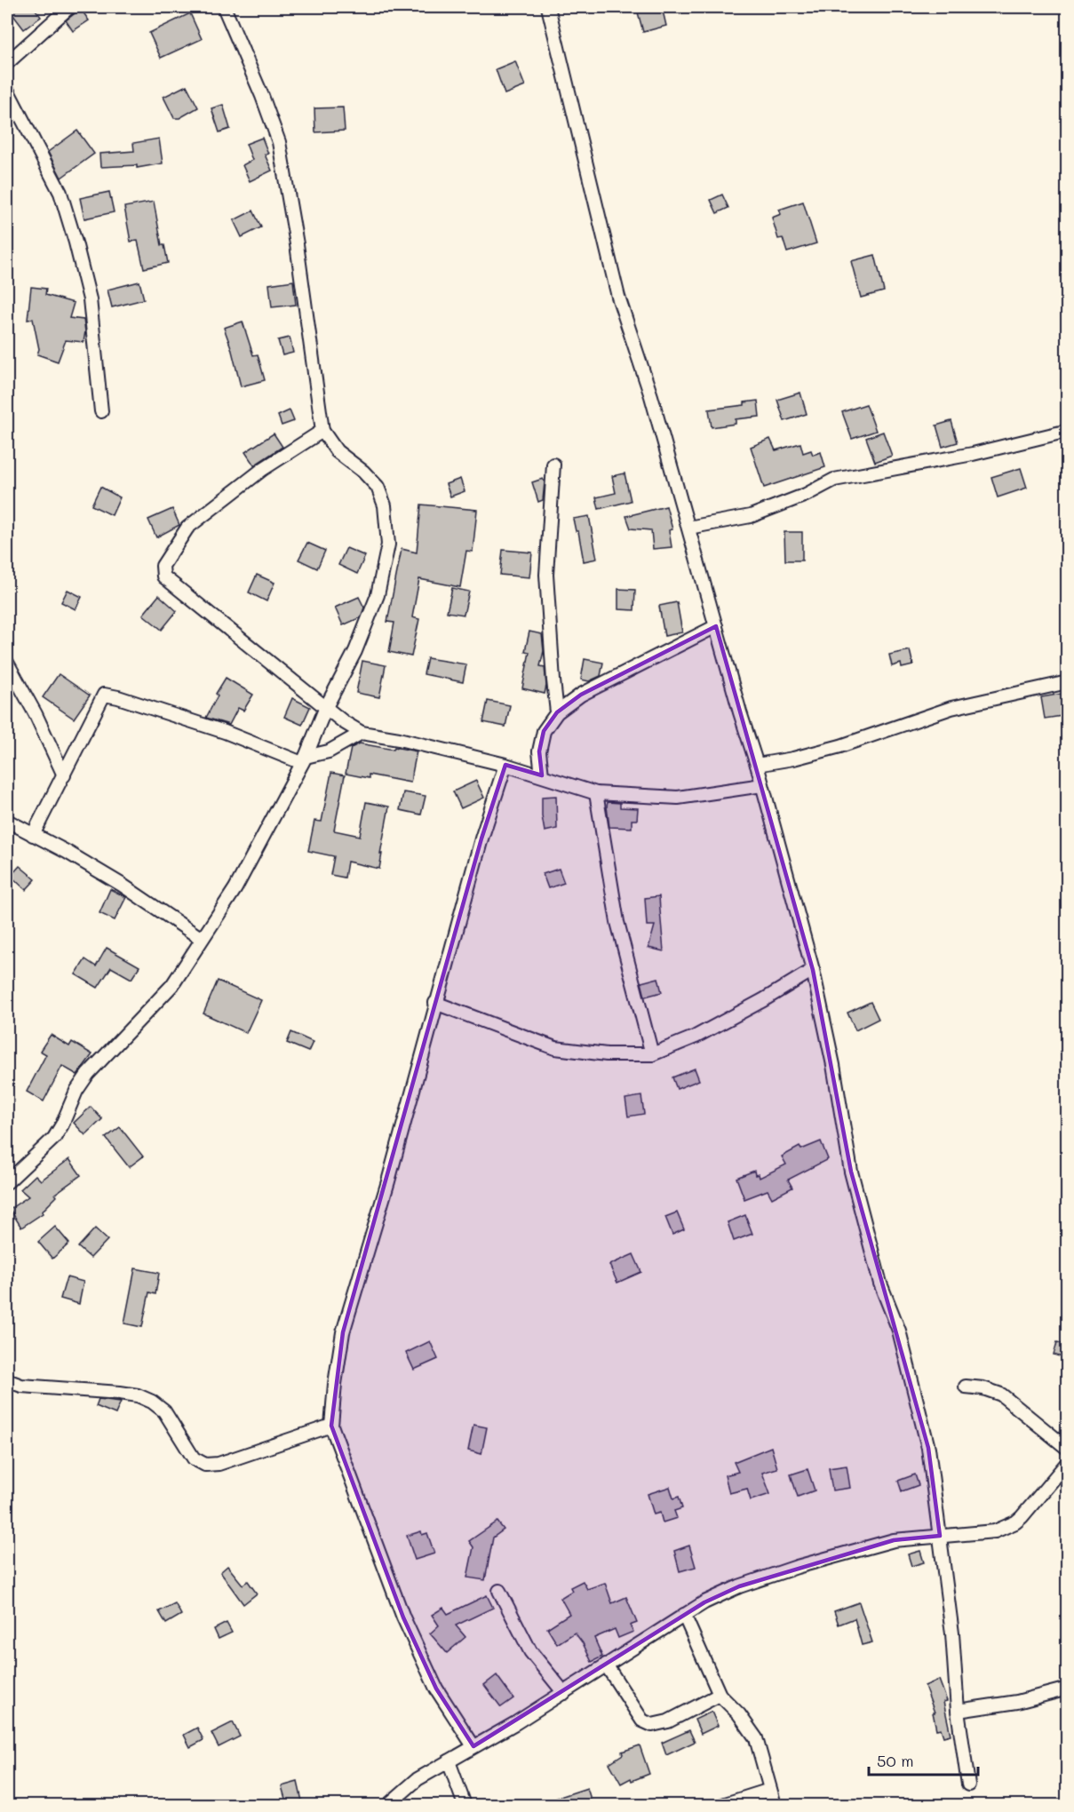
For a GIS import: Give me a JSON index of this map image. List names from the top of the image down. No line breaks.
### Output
{"scale_bar":"50 m"}
